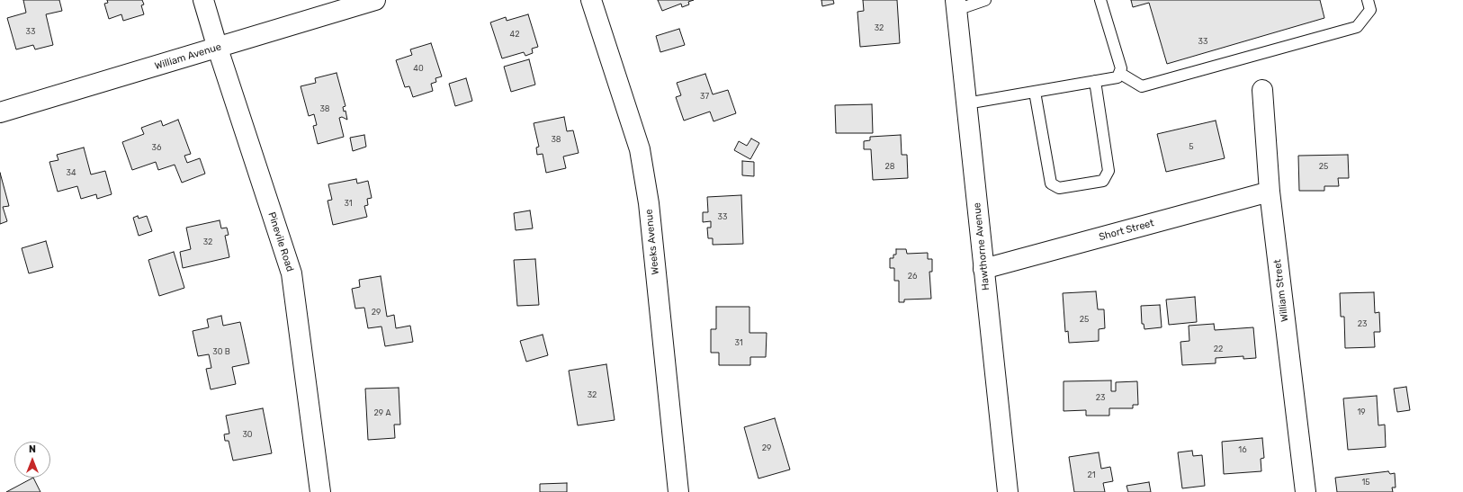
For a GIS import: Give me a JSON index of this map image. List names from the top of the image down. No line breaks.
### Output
{"streets":{"street":["William Avenue","Short Street","Pinevile Road","Weeks Avenue","Hawthorne Avenue","William Street"]},"crossings":[["William Avenue","Pinevile Road"],["Short Street","Hawthorne Avenue"],["Short Street","William Street"]],"house_numbers":["32","33","42","33","40","37","38","38","5","36","28","25","34","31","33","32","26","29","25","23","31","22","30 B","32","23","19","29 A","30","29","16","21","15"],"north":"top"}
